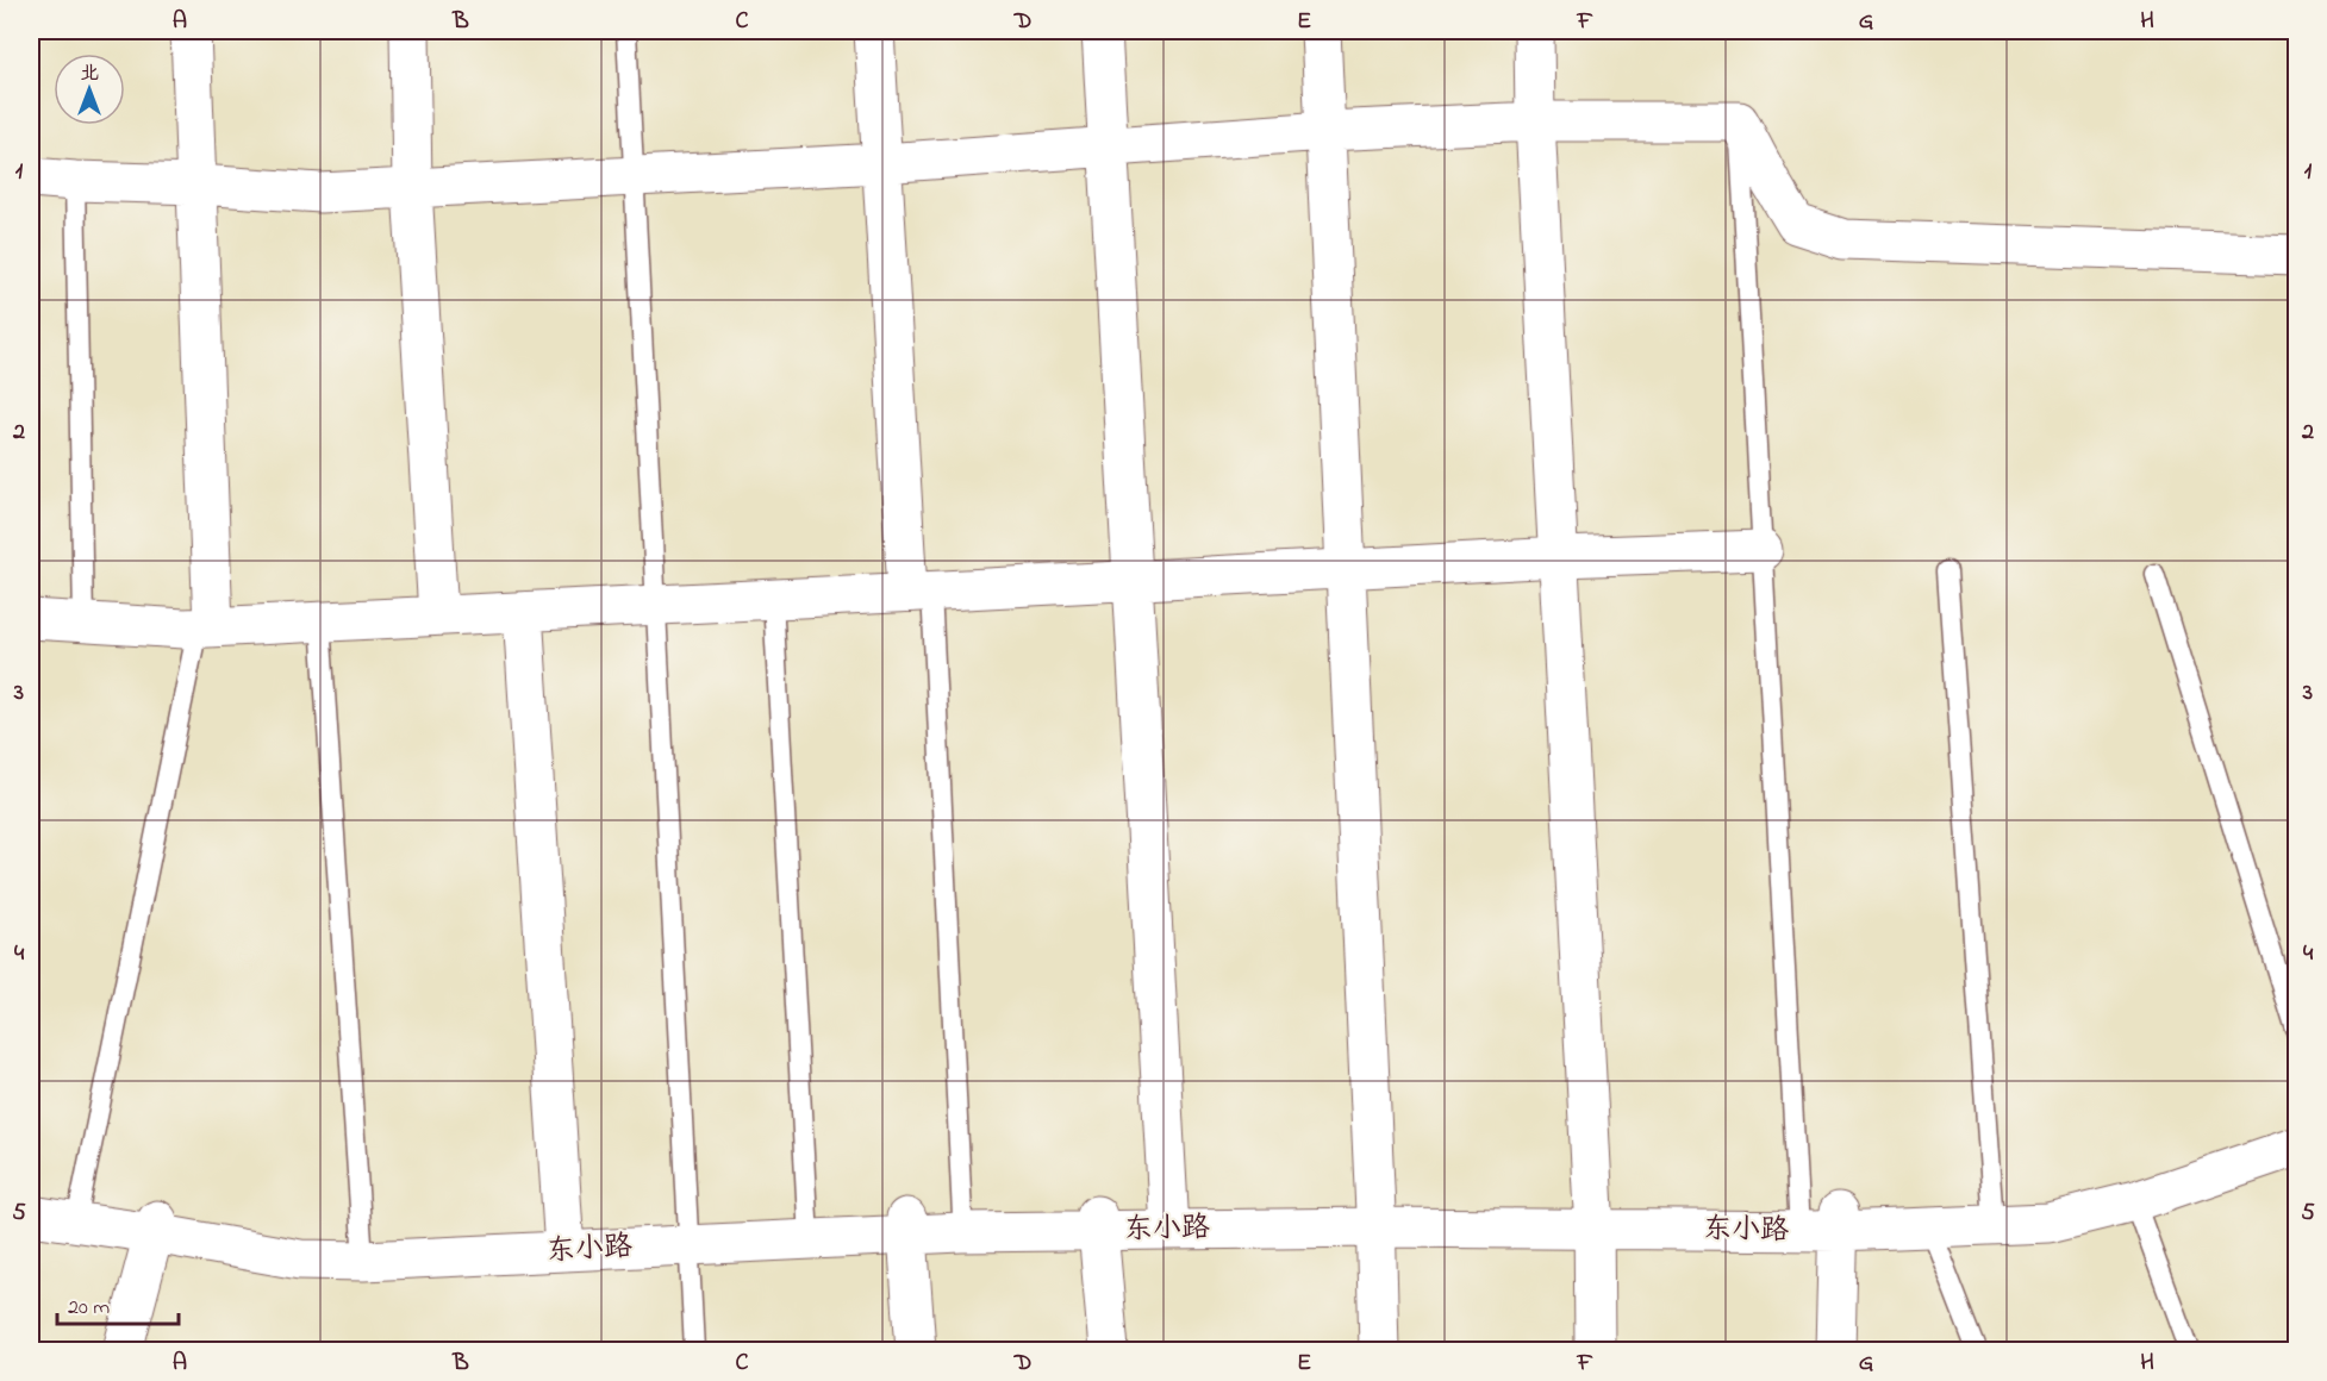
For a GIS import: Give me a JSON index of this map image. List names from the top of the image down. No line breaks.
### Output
{"streets":{"street":["东小路"]},"scale_bar":"20 m","north":"top","grid":{"columns":["A","B","C","D","E","F","G","H"],"rows":["1","2","3","4","5"]}}
